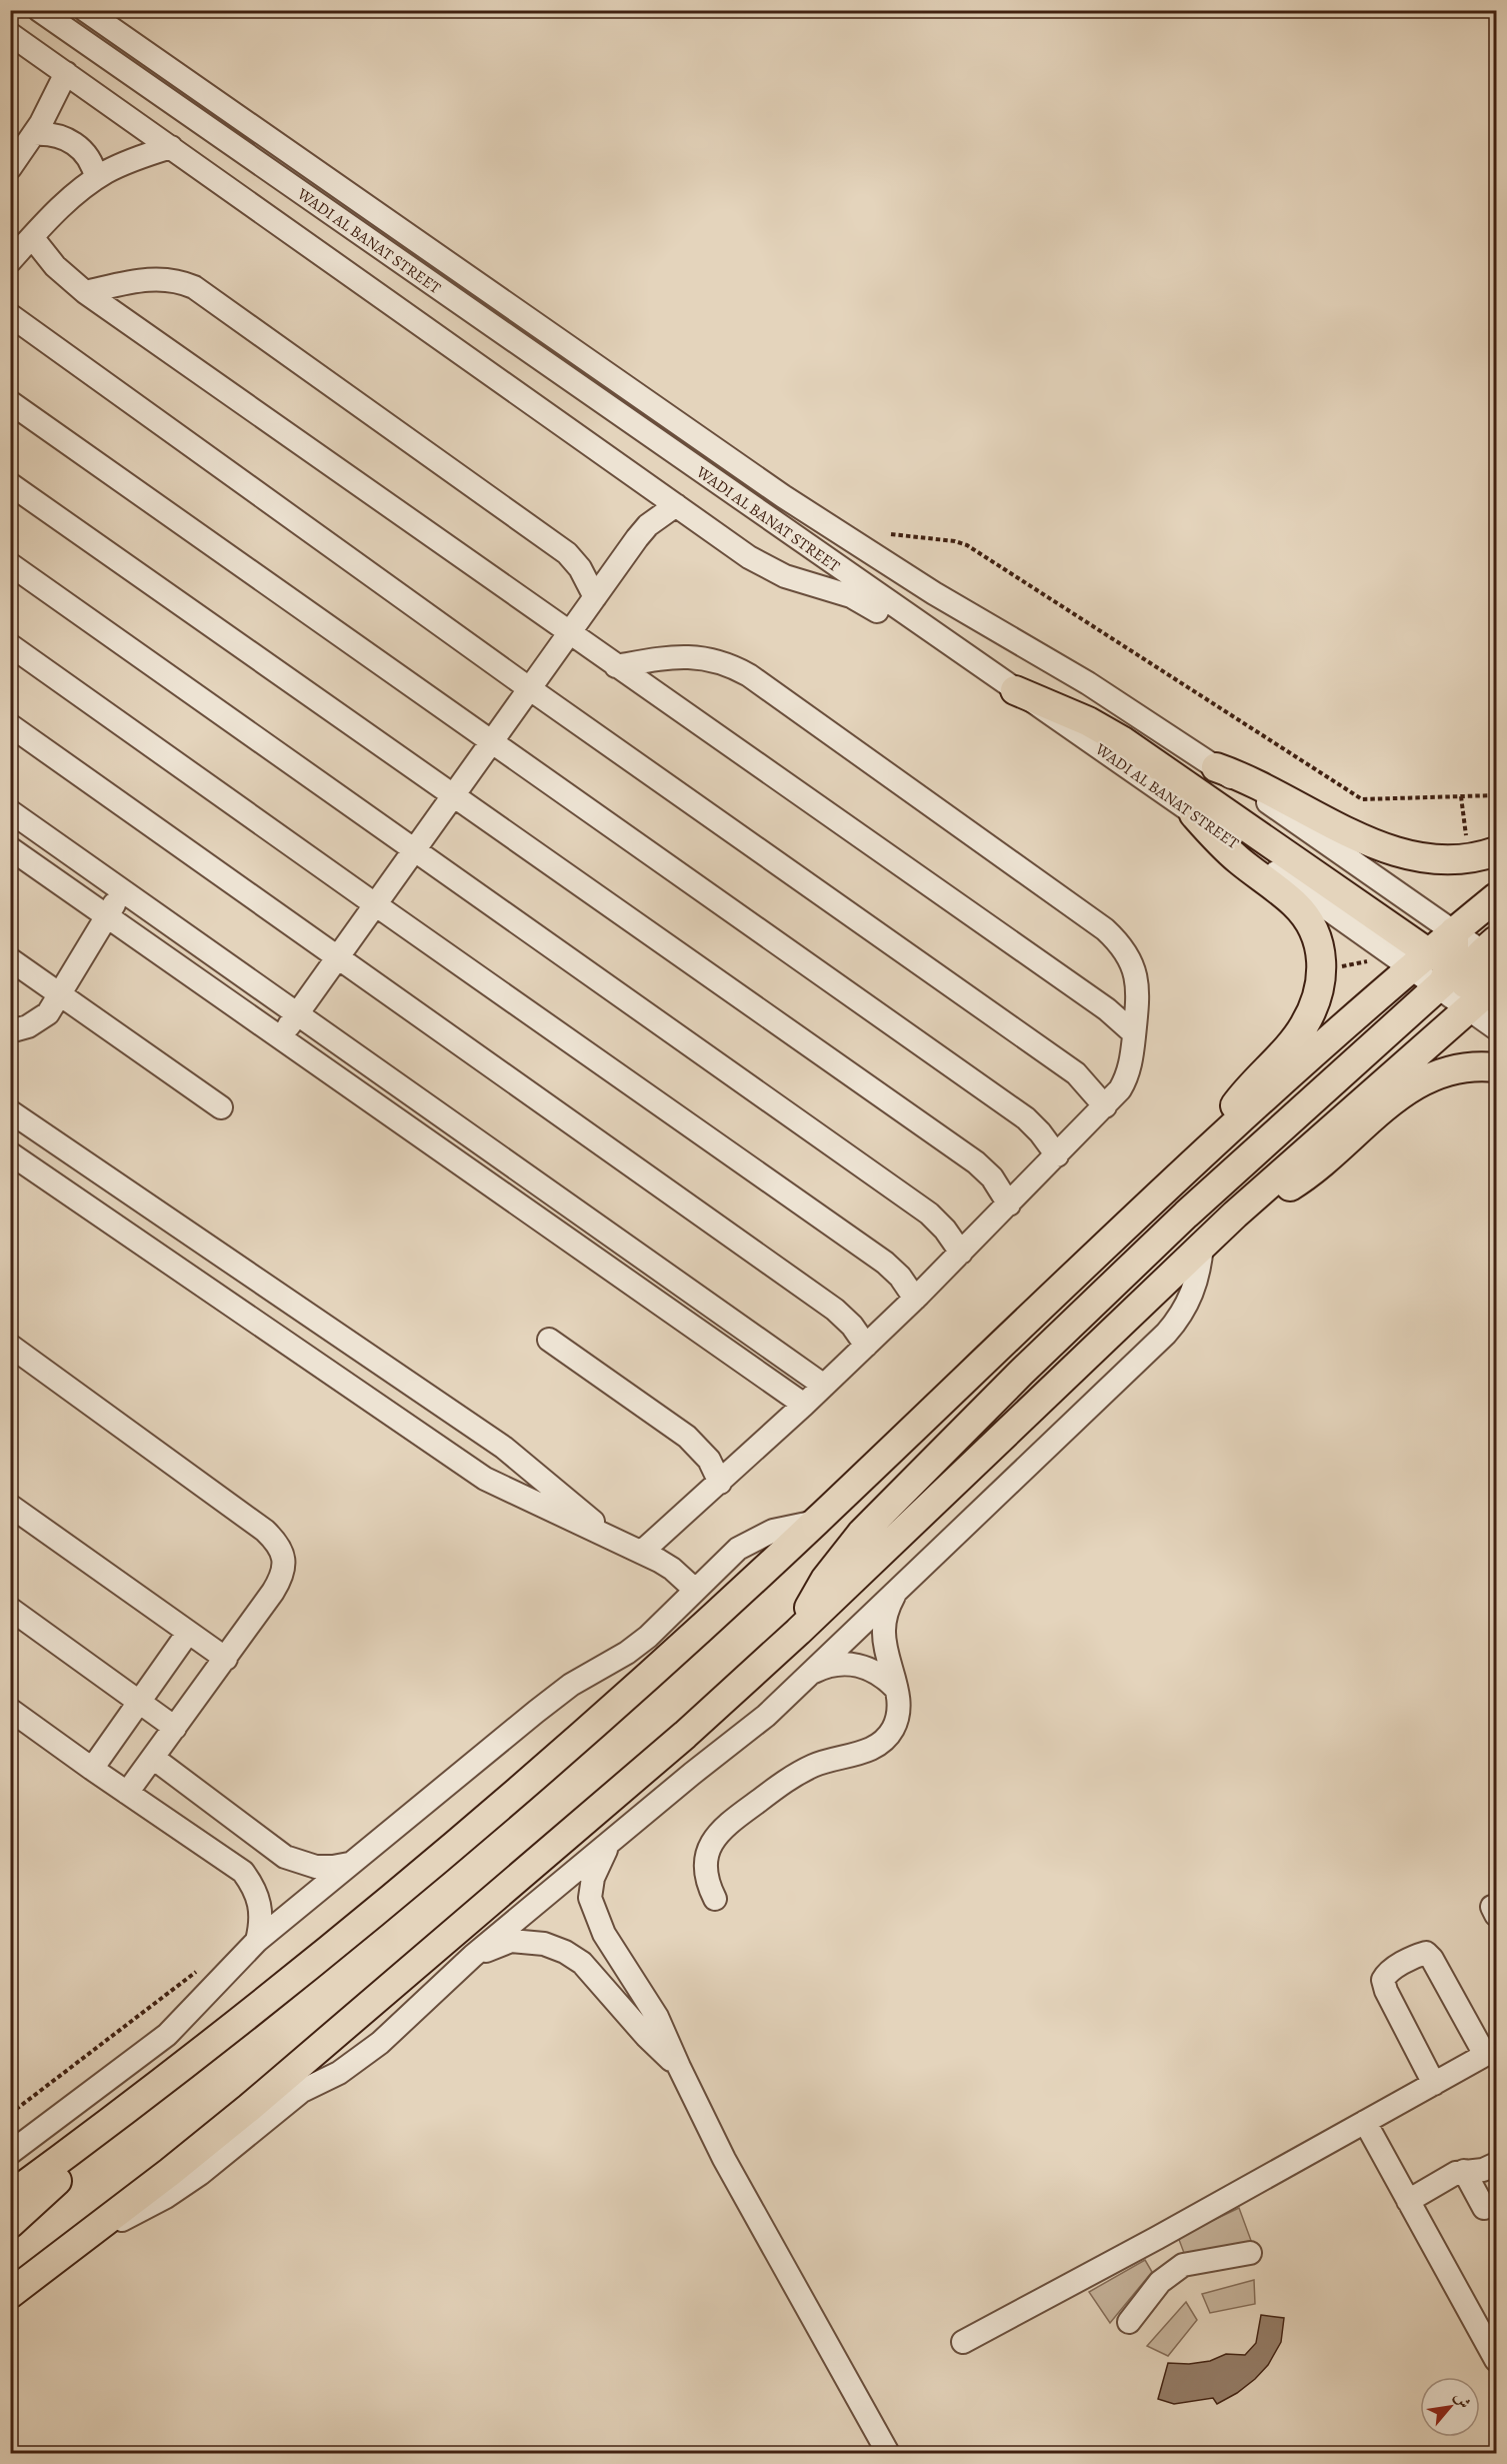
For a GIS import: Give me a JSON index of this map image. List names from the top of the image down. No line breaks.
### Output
{"streets":{"street":["WADI AL BANAT STREET"]},"north":"top right"}
